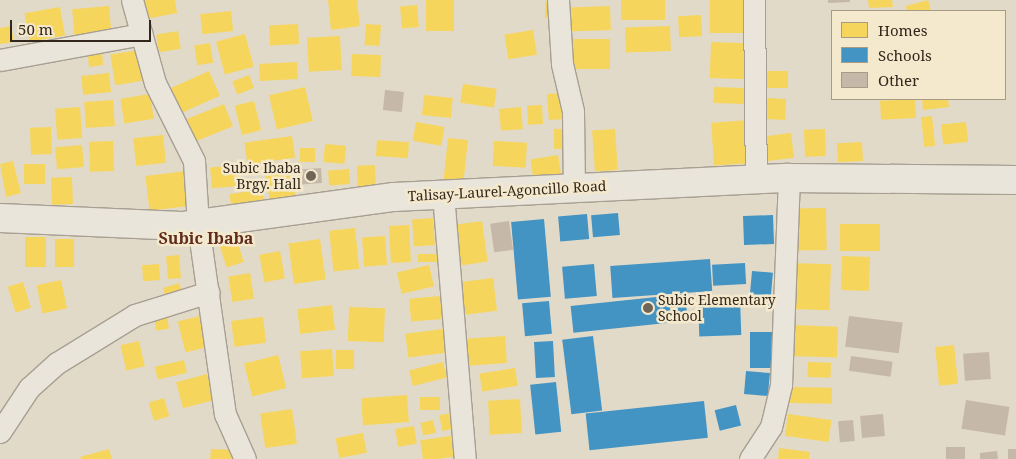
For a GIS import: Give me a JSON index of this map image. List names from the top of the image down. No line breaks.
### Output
{"streets":{"main road":["Talisay-Laurel-Agoncillo Road"]},"districts":["Subic Ibaba"],"places":["Subic Ibaba Brgy. Hall","Subic Elementary School"],"legend":["Homes","Schools","Other"],"scale_bar":"50 m"}
